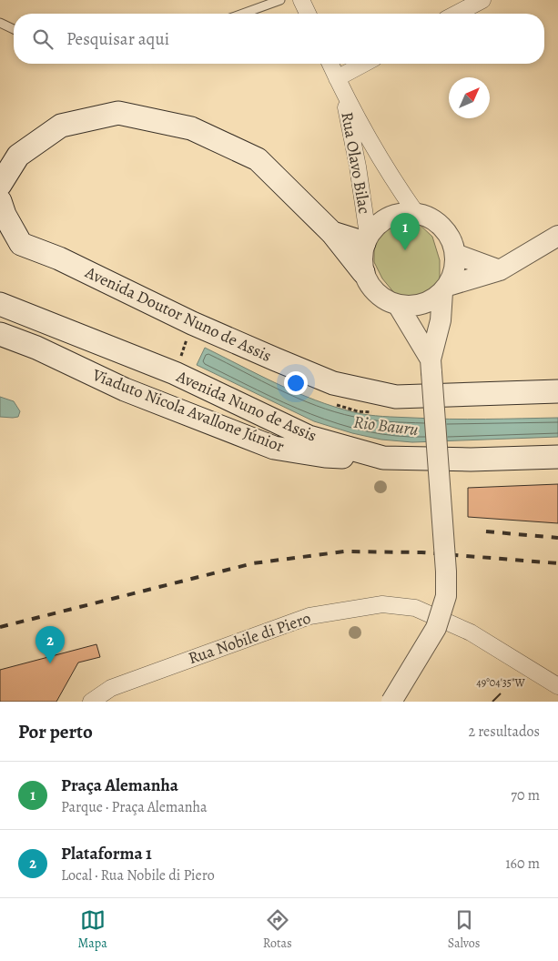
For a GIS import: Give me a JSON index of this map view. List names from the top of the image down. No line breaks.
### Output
{"streets":{"main road":["Avenida Doutor Nuno de Assis","Avenida Nuno de Assis","Viaduto Nicola Avallone Júnior"],"street":["Rua Olavo Bilac","Rua Nobile di Piero"]},"crossings":[["Avenida Nuno de Assis","Viaduto Nicola Avallone Júnior"]],"water":["Rio Bauru"],"north":"top right","page":{"search":"Pesquisar aqui","pins":["1","2"],"heading":["Por perto","2 resultados"],"list":[{"mark":"1","name":"Praça Alemanha","note":"Parque · Praça Alemanha","value":"70 m"},{"mark":"2","name":"Plataforma 1","note":"Local · Rua Nobile di Piero","value":"160 m"}],"nav":["Mapa","Rotas","Salvos"]},"coordinates":["49°04'35\"W"]}
